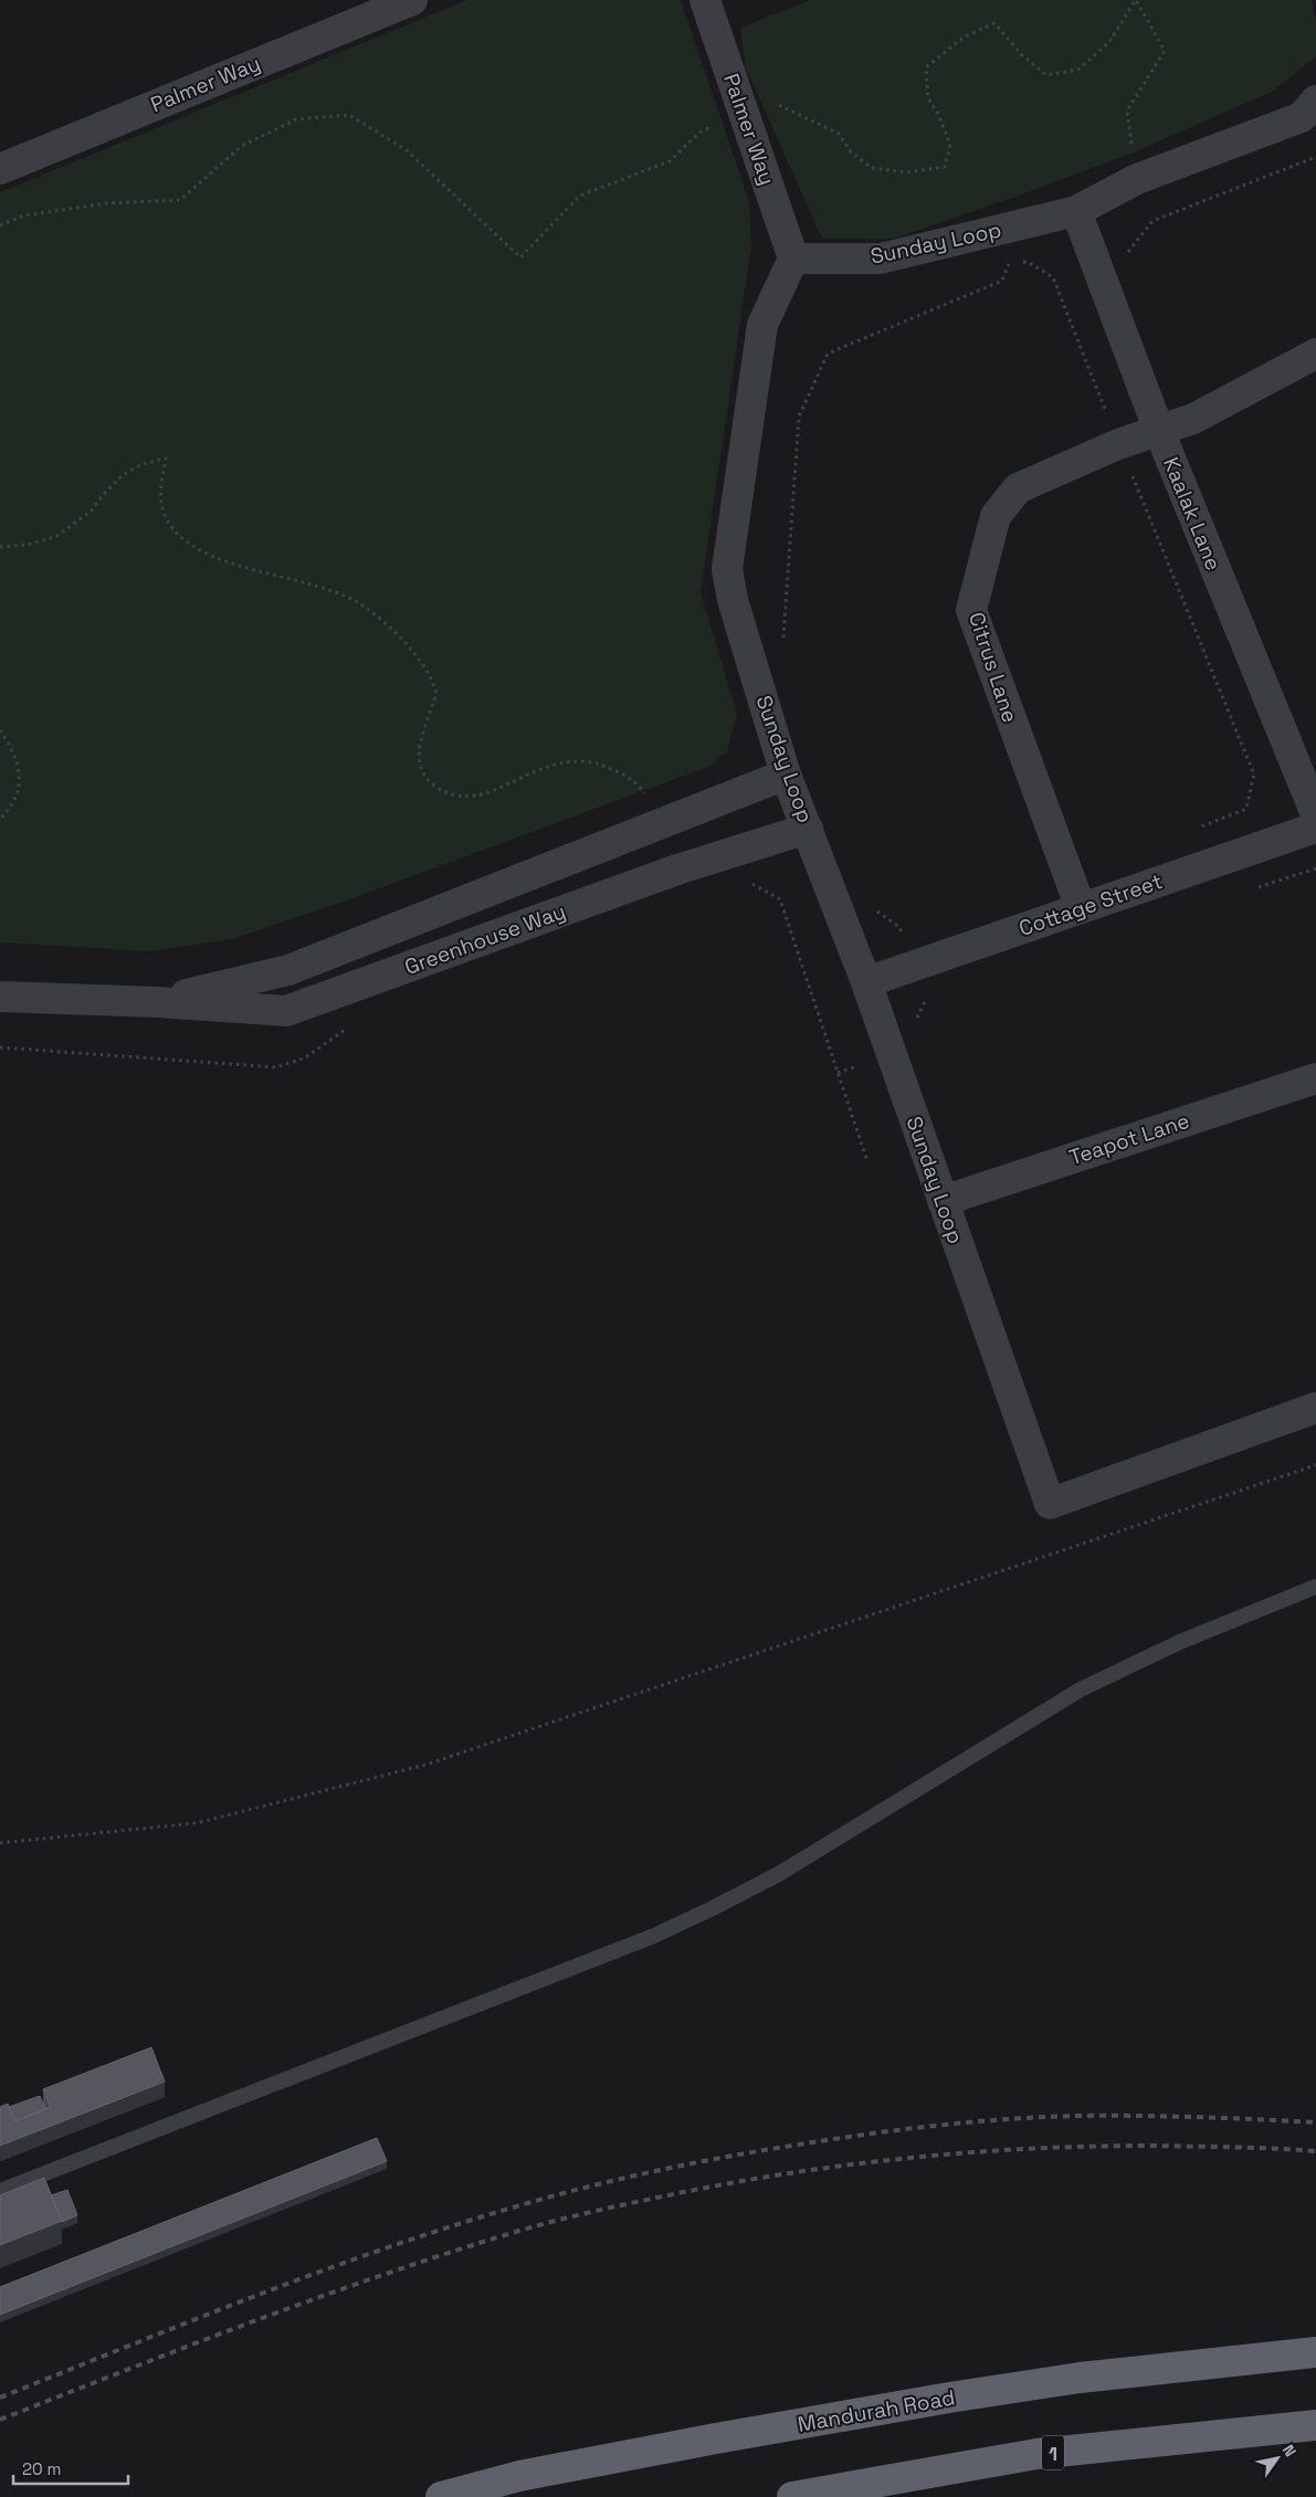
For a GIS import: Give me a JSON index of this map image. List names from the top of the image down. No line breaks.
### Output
{"streets":{"highway":["Mandurah Road","1"],"street":["Palmer Way","Sunday Loop","Kaalak Lane","Citrus Lane","Cottage Street","Greenhouse Way","Teapot Lane"]},"crossings":[["Palmer Way","Sunday Loop"],["Sunday Loop","Kaalak Lane"],["Sunday Loop","Cottage Street"],["Sunday Loop","Greenhouse Way"],["Sunday Loop","Teapot Lane"],["Kaalak Lane","Citrus Lane"],["Citrus Lane","Cottage Street"]],"scale_bar":"20 m","north":"top right"}
